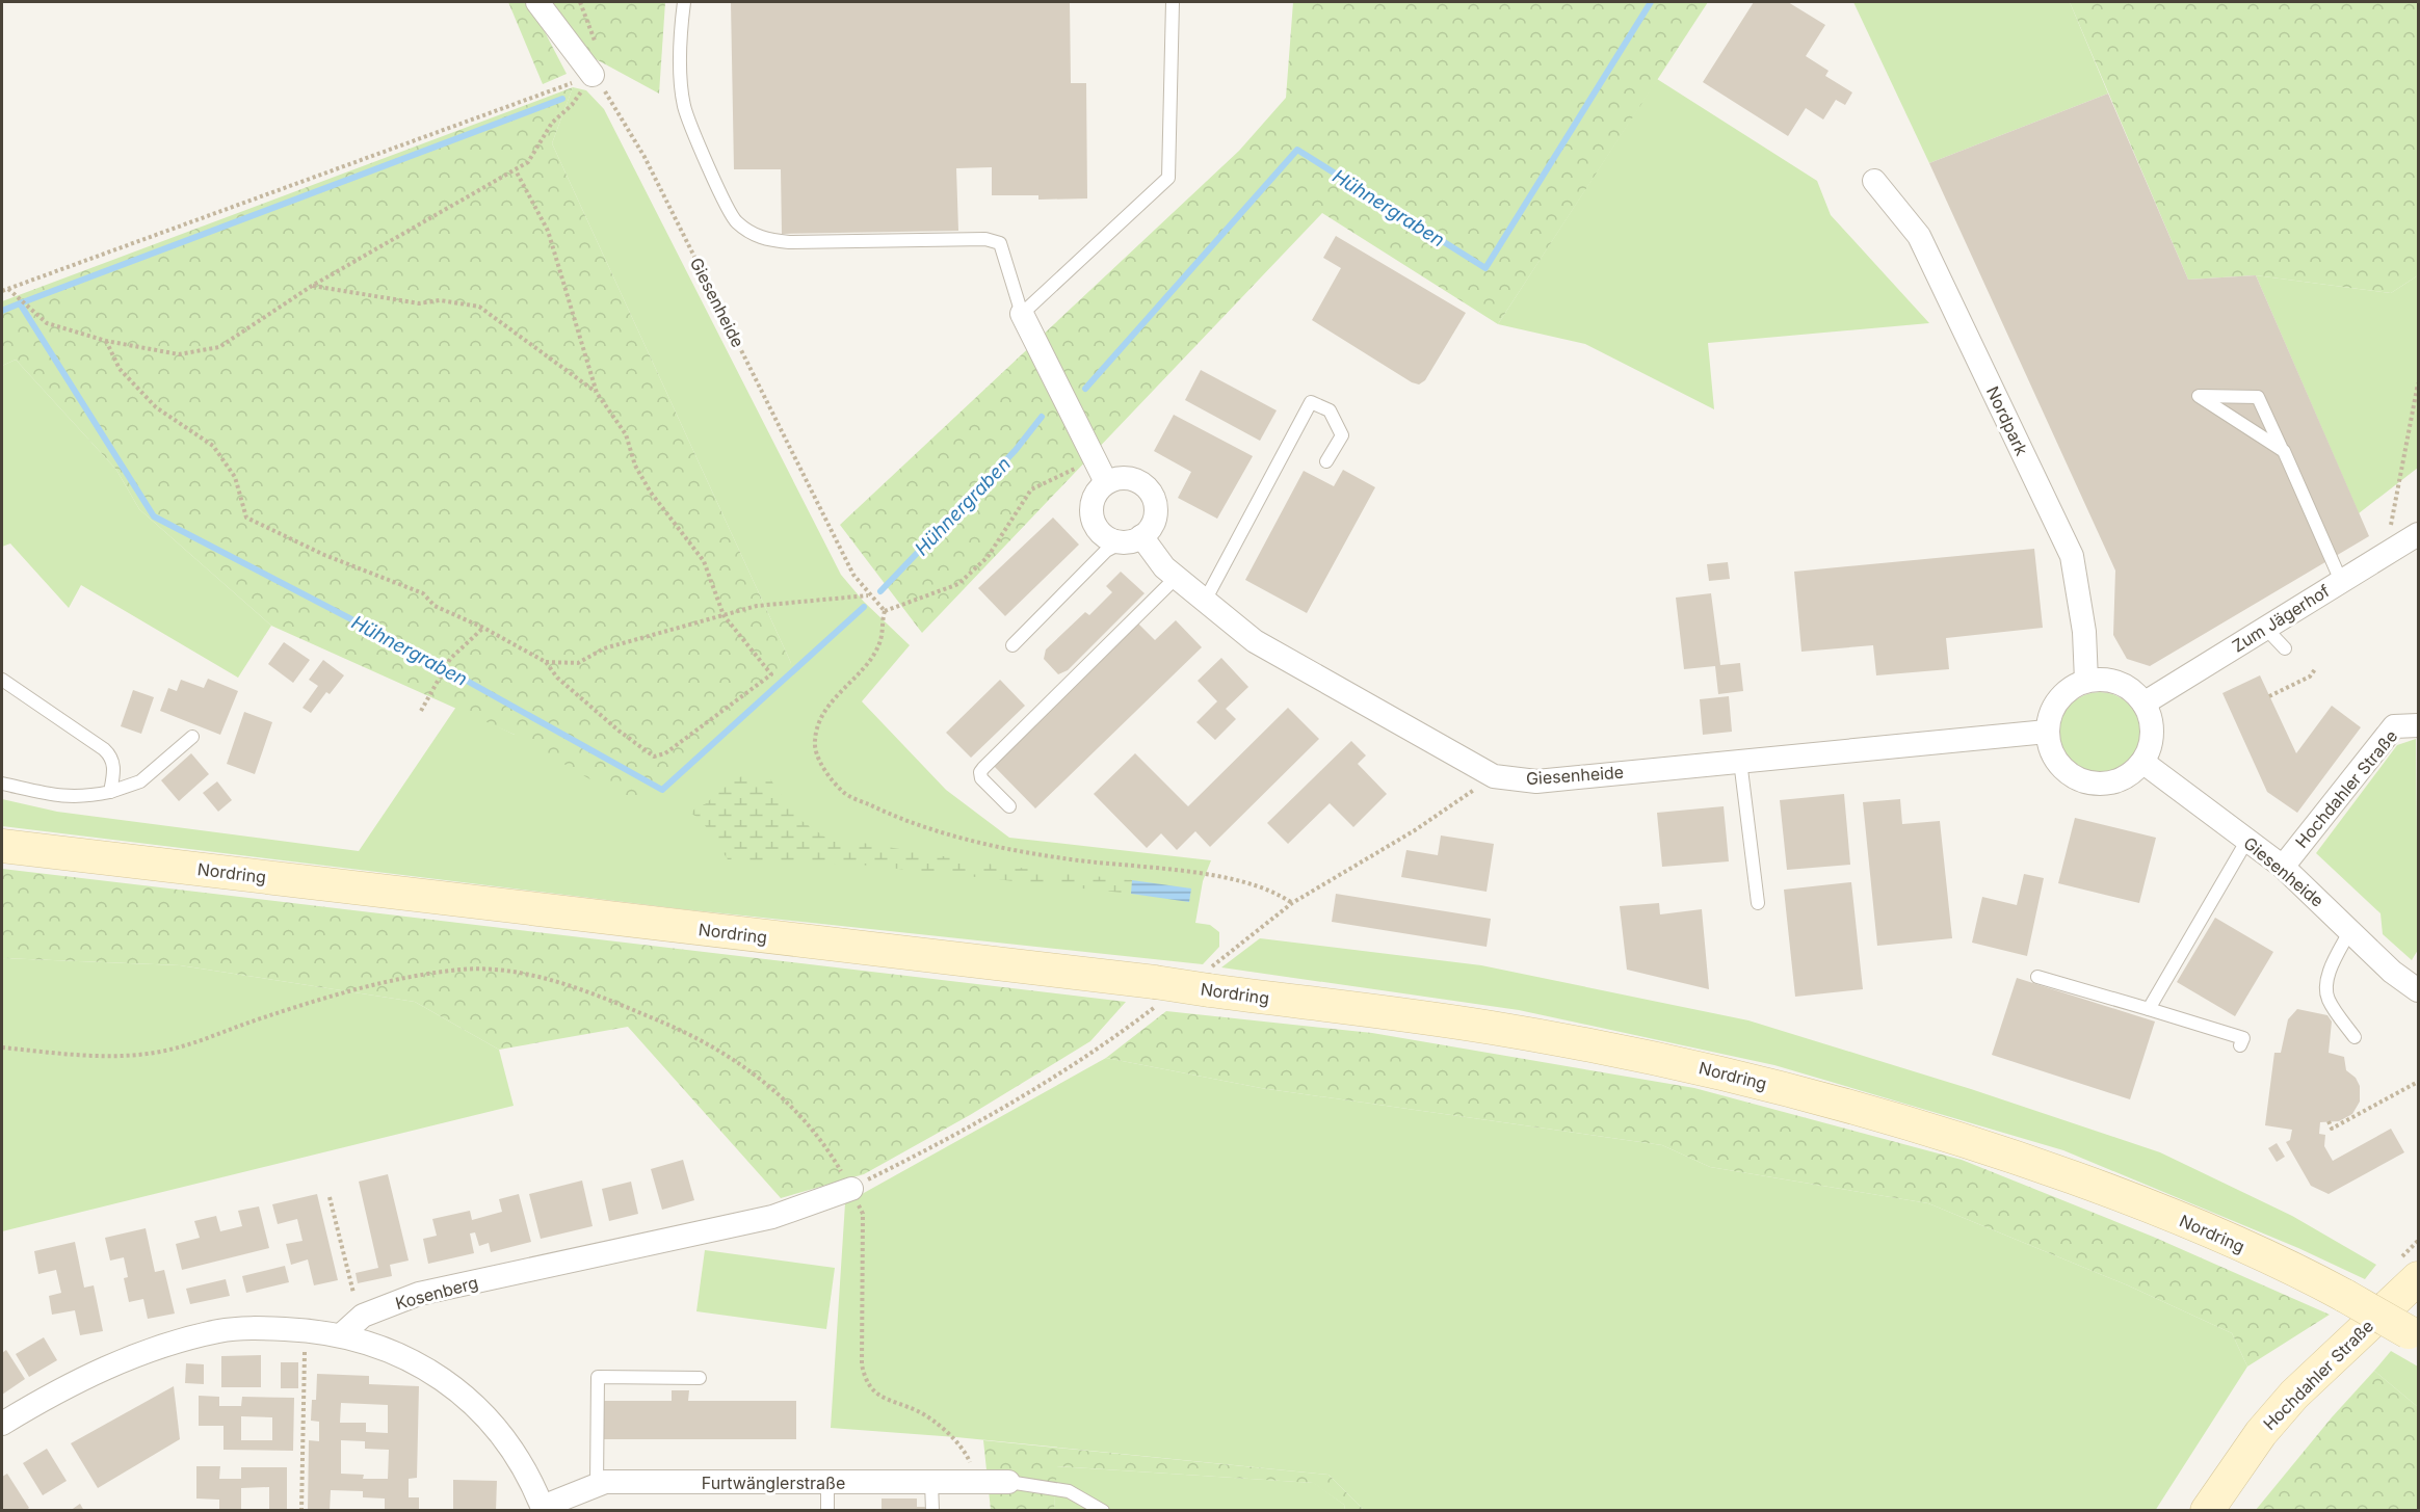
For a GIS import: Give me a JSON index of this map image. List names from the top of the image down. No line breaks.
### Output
{"streets":{"main road":["Hochdahler Straße","Nordring"],"street":["Giesenheide","Nordpark","Zum Jägerhof","Kosenberg","Furtwänglerstraße"]},"crossings":[["Giesenheide","Nordpark"],["Giesenheide","Zum Jägerhof"],["Giesenheide","Hochdahler Straße"],["Nordpark","Zum Jägerhof"],["Kosenberg","Furtwänglerstraße"]],"water":["Hühnergraben"]}
